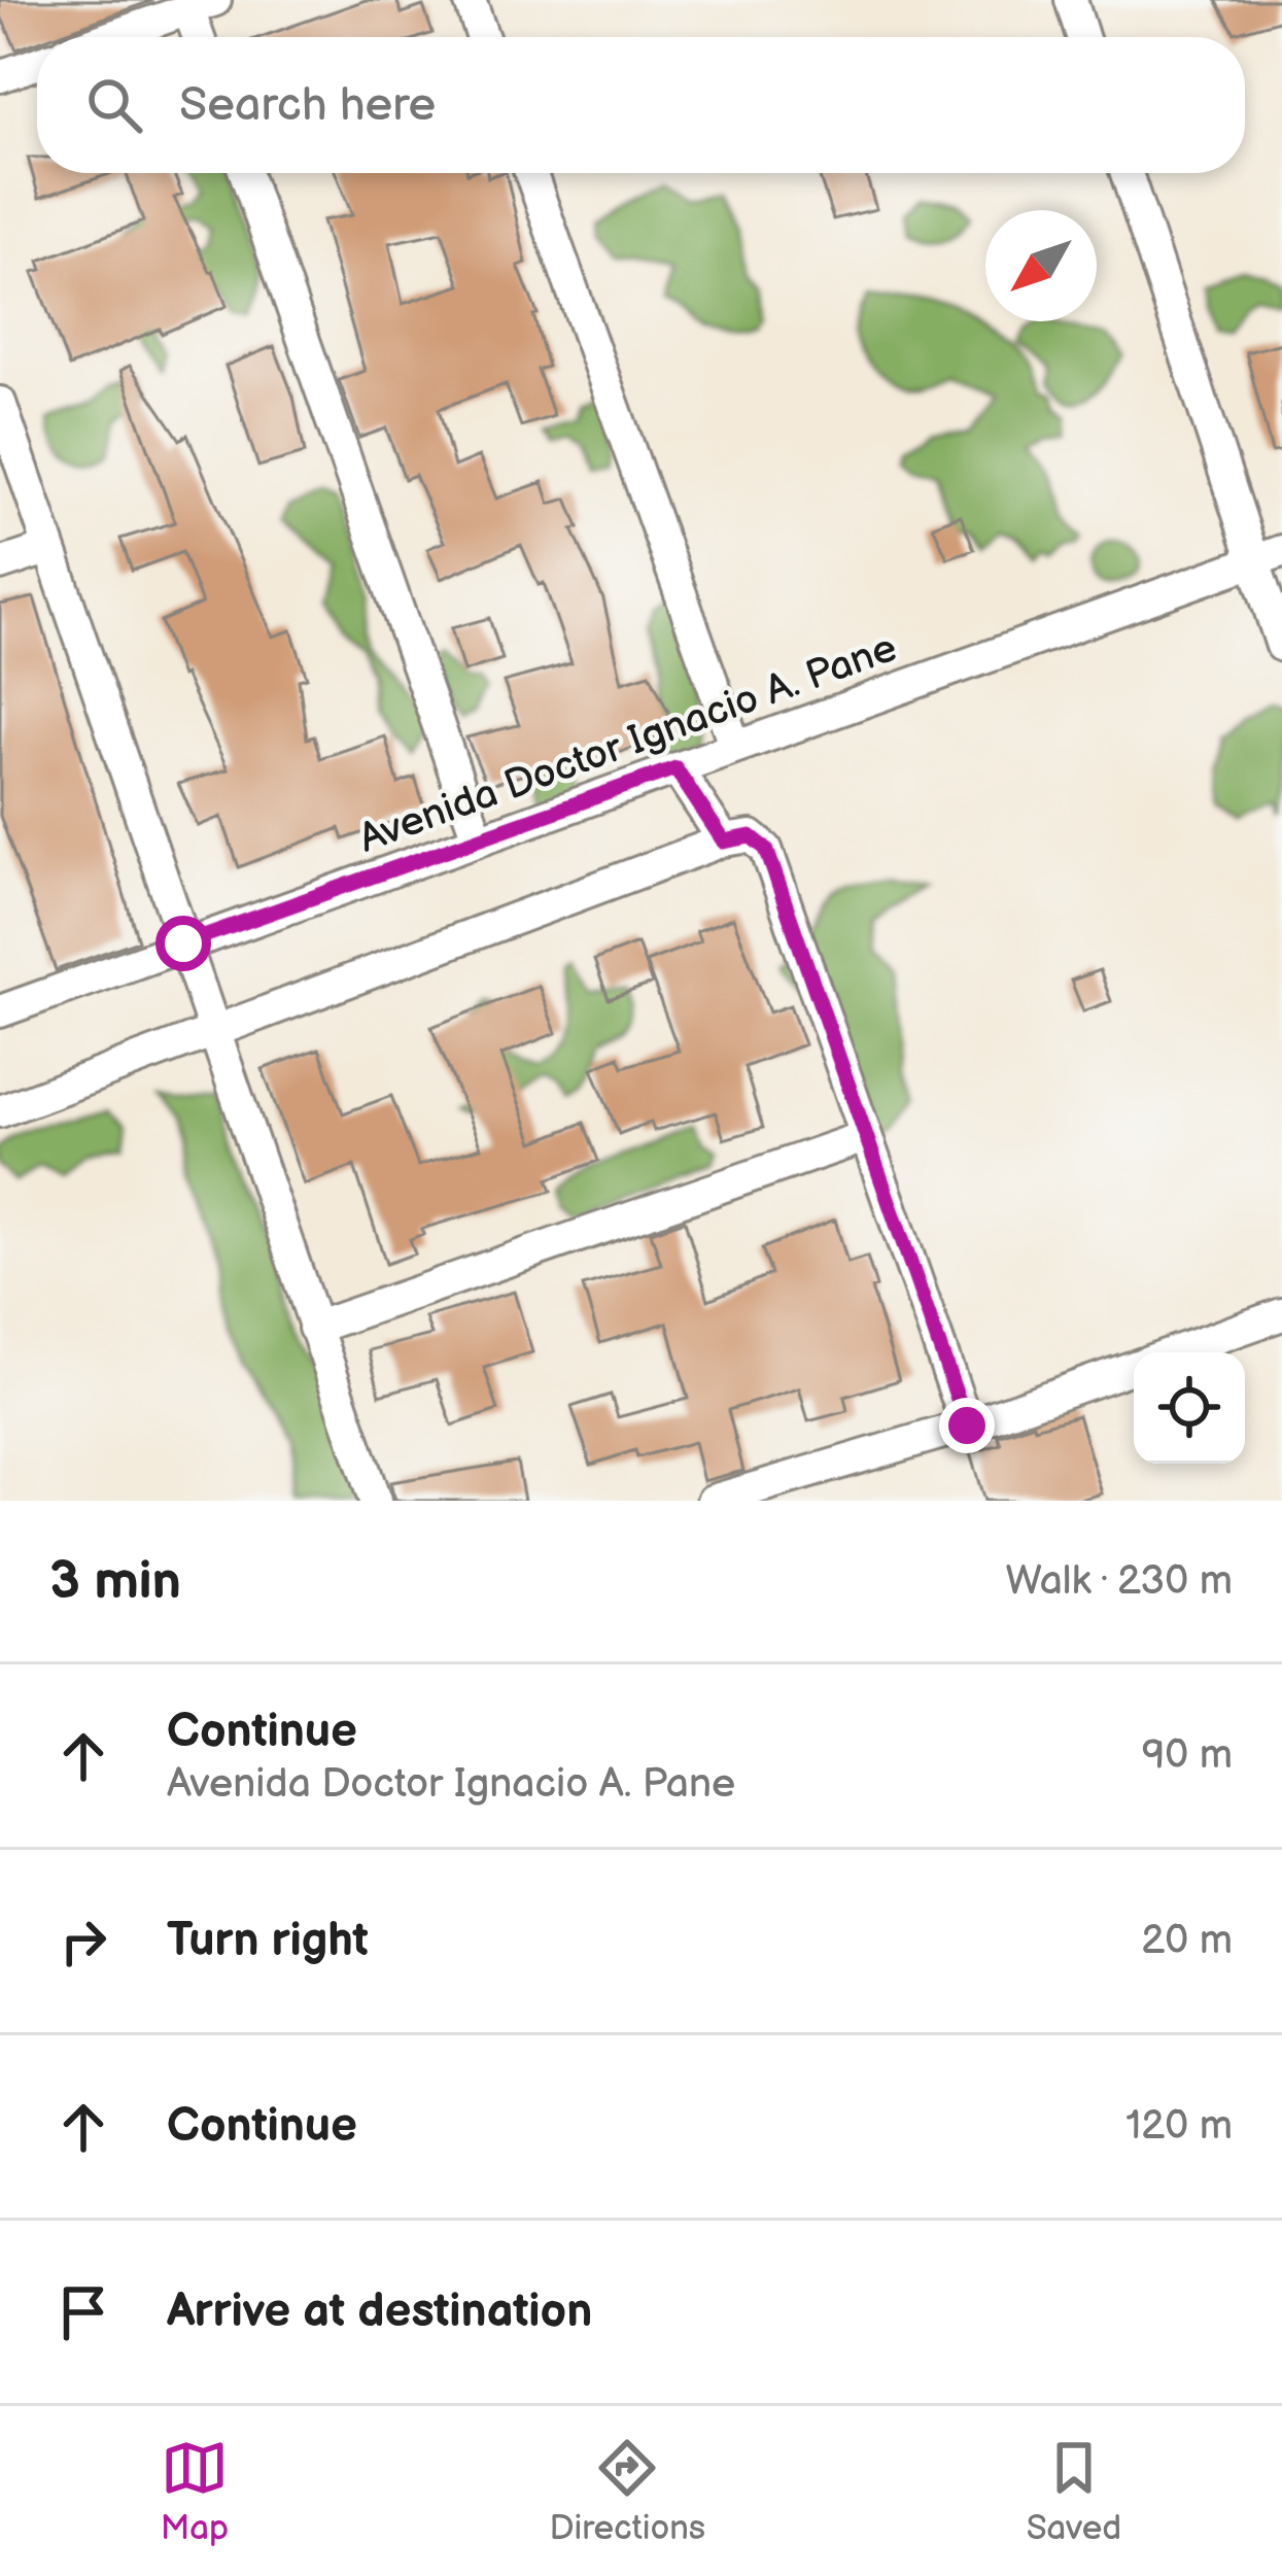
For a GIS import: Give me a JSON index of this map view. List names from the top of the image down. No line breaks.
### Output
{"streets":{"street":["Avenida Doctor Ignacio A. Pane"]},"north":"bottom left","page":{"search":"Search here","heading":["3 min","Walk · 230 m"],"list":[["Continue","Avenida Doctor Ignacio A. Pane","90 m"],["Turn right","20 m"],["Continue","120 m"],"Arrive at destination"],"nav":["Map","Directions","Saved"]}}
